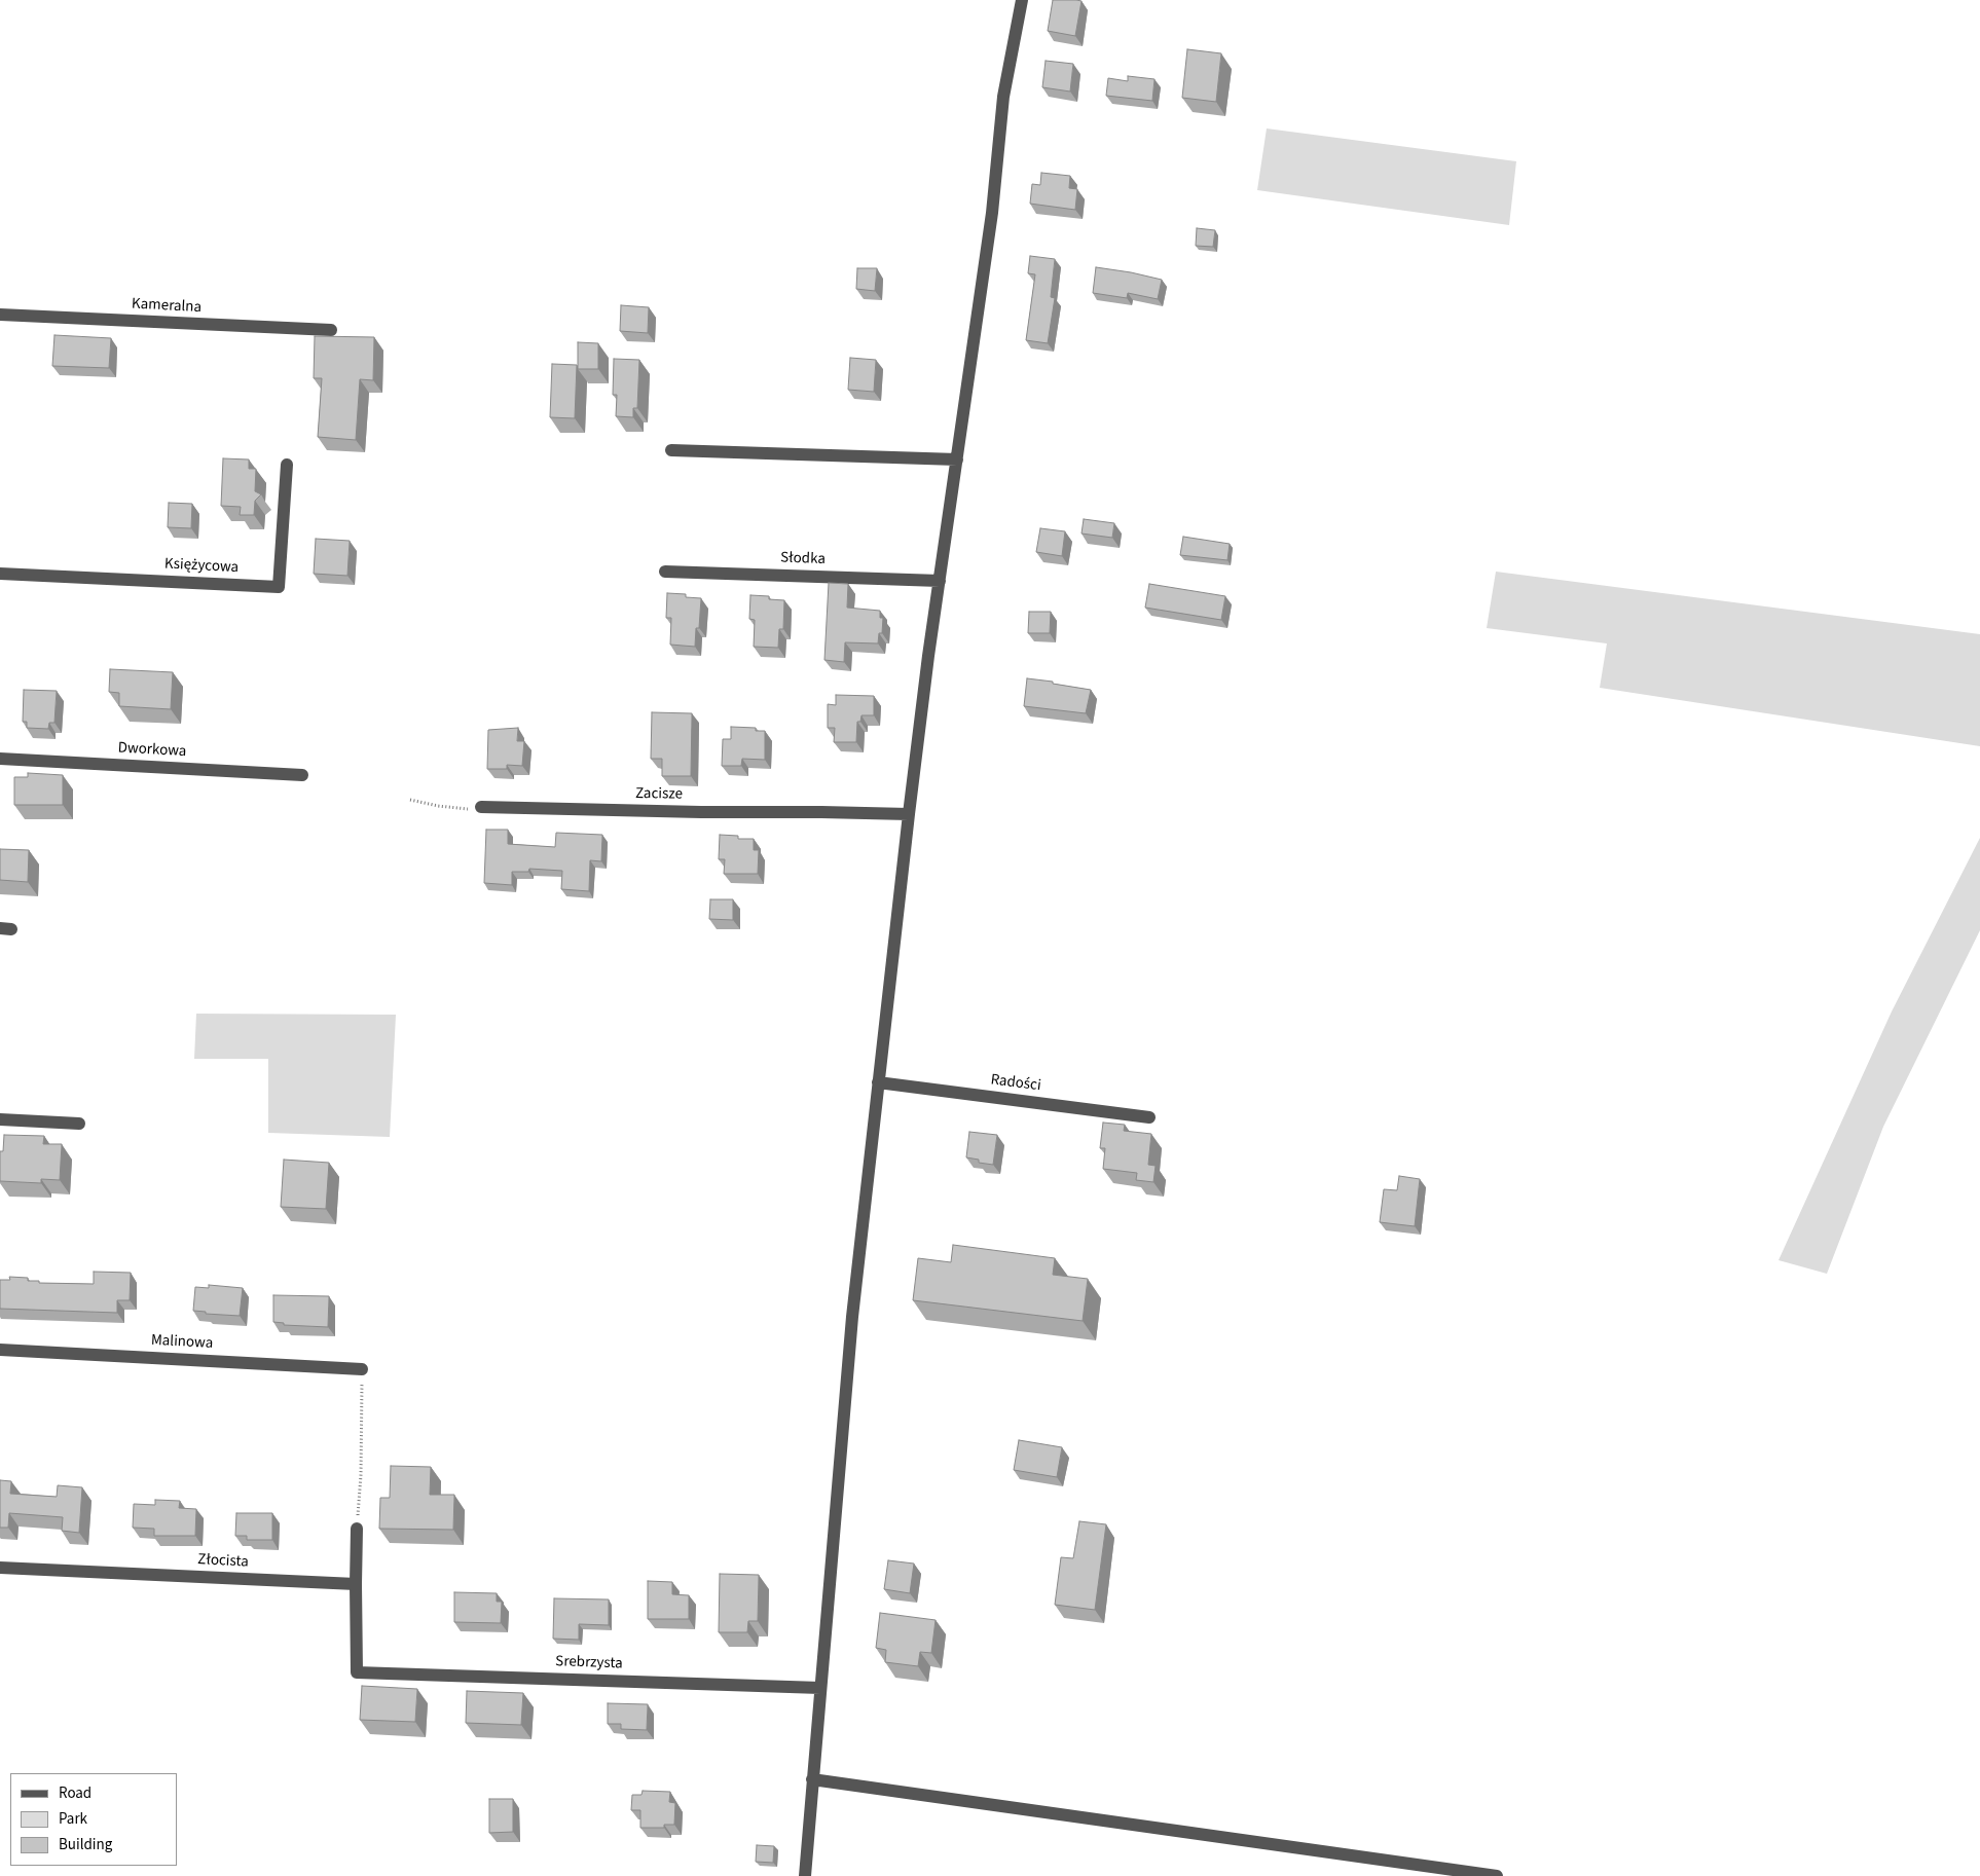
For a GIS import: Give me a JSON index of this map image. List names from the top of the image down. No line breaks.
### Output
{"streets":{"street":["Kameralna","Słodka","Księżycowa","Dworkowa","Zacisze","Radości","Malinowa","Złocista","Srebrzysta"]},"crossings":[["Złocista","Srebrzysta"]],"legend":["Road","Park","Building"]}
